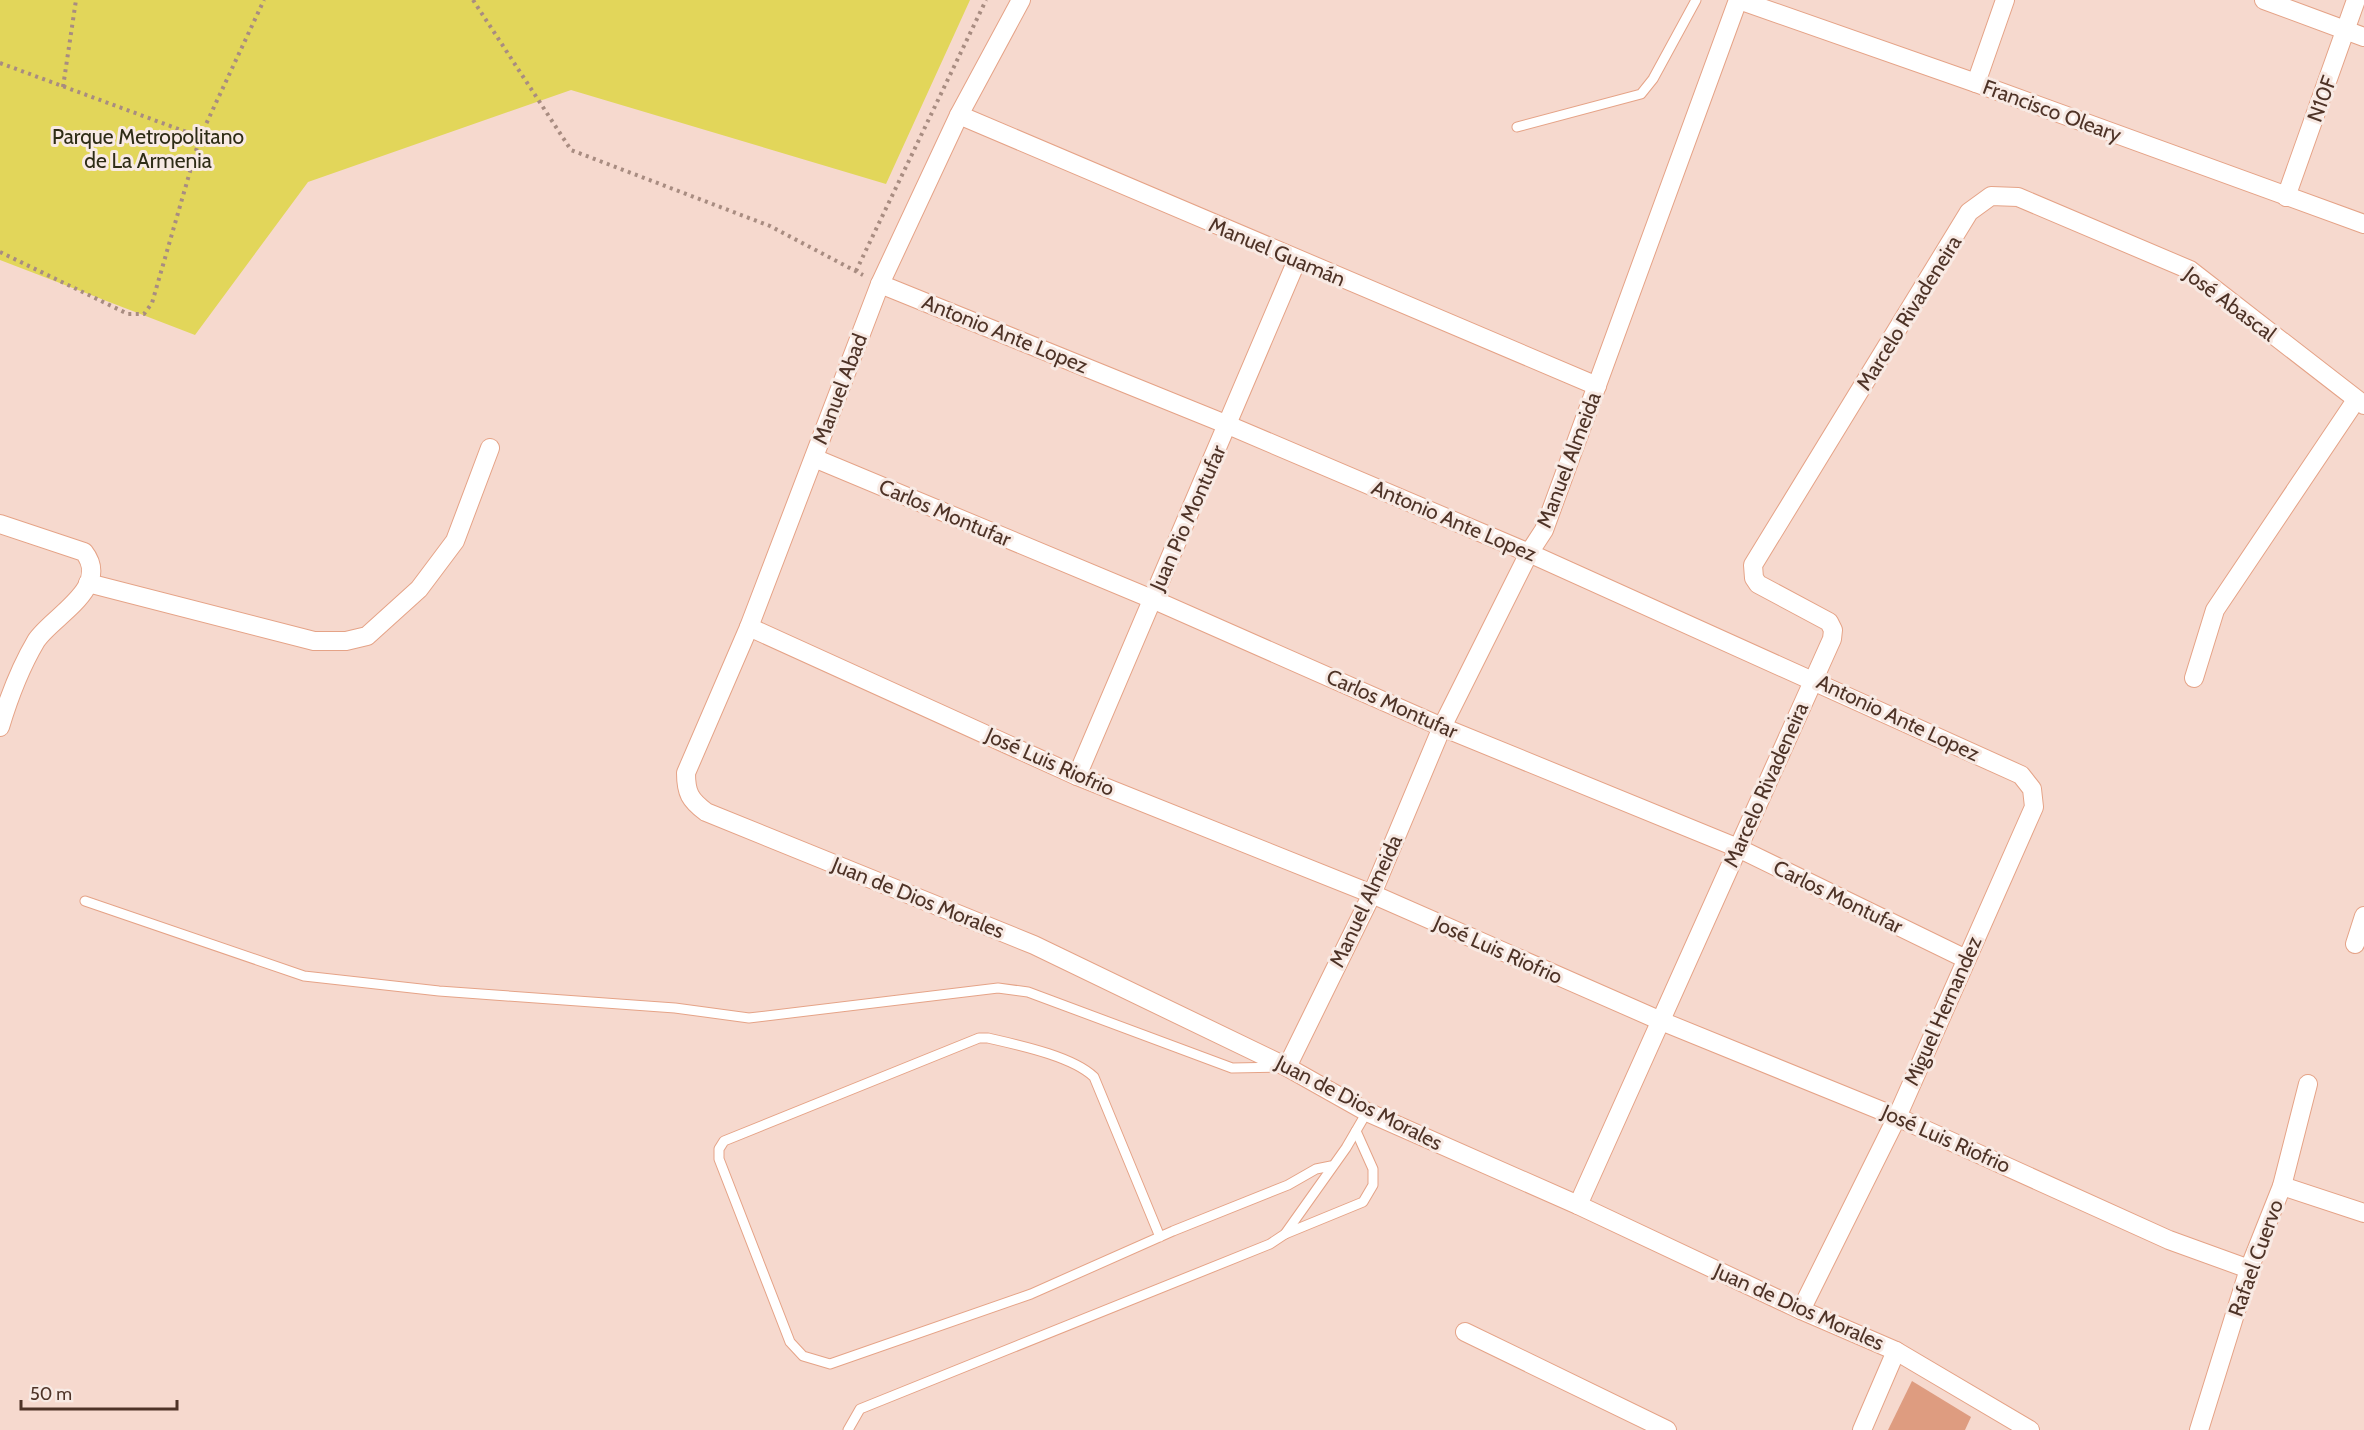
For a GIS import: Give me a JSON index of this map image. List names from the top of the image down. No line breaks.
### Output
{"streets":{"street":["N10F","Francisco Oleary","Manuel Guamán","José Abascal","Marcelo Rivadeneira","Antonio Ante Lopez","Manuel Abad","Manuel Almeida","Carlos Montufar","Juan Pio Montufar","José Luis Riofrio","Juan de Dios Morales","Miguel Hernandez","Rafael Cuervo"]},"crossings":[["N10F","Francisco Oleary"],["Francisco Oleary","Manuel Almeida"],["Manuel Guamán","Manuel Abad"],["Manuel Guamán","Manuel Almeida"],["Manuel Guamán","Juan Pio Montufar"],["José Abascal","Marcelo Rivadeneira"],["Marcelo Rivadeneira","Antonio Ante Lopez"],["Marcelo Rivadeneira","Carlos Montufar"],["Marcelo Rivadeneira","José Luis Riofrio"],["Marcelo Rivadeneira","Juan de Dios Morales"],["Antonio Ante Lopez","Manuel Abad"],["Antonio Ante Lopez","Manuel Almeida"],["Antonio Ante Lopez","Juan Pio Montufar"],["Antonio Ante Lopez","Miguel Hernandez"],["Manuel Abad","Carlos Montufar"],["Manuel Abad","José Luis Riofrio"],["Manuel Abad","Juan de Dios Morales"],["Manuel Almeida","Carlos Montufar"],["Manuel Almeida","José Luis Riofrio"],["Manuel Almeida","Juan de Dios Morales"],["Carlos Montufar","Juan Pio Montufar"],["Carlos Montufar","Miguel Hernandez"],["Juan Pio Montufar","José Luis Riofrio"],["José Luis Riofrio","Miguel Hernandez"],["José Luis Riofrio","Rafael Cuervo"],["Juan de Dios Morales","Miguel Hernandez"]],"parks":["Parque Metropolitano de La Armenia"],"scale_bar":"50 m"}
